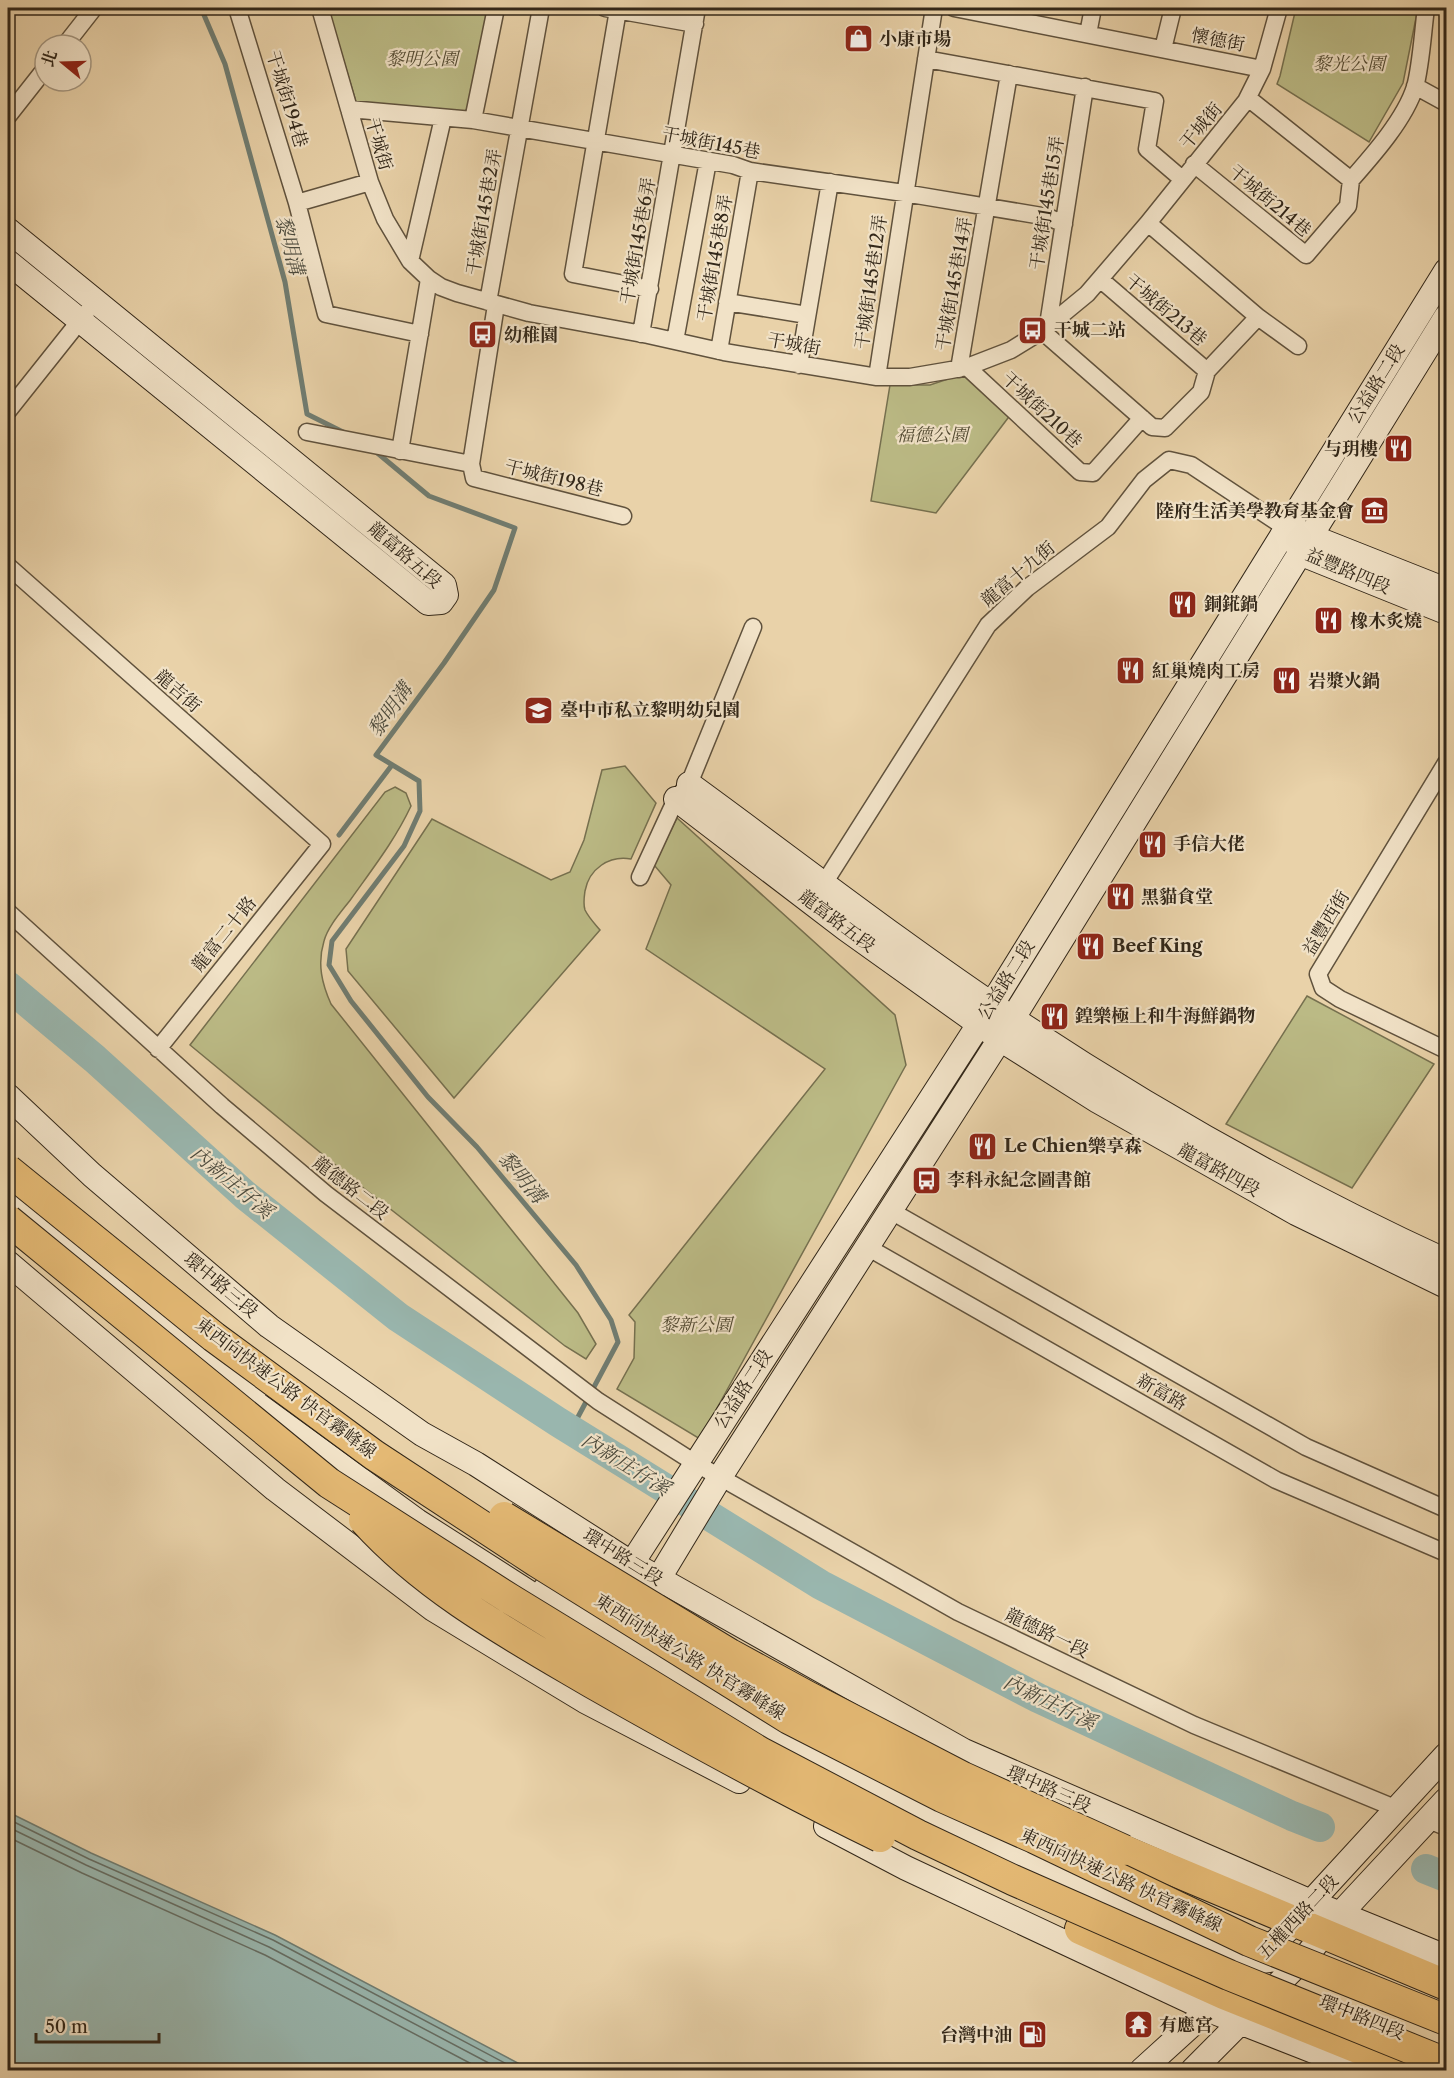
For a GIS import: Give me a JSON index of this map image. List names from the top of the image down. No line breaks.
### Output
{"streets":{"highway":["東西向快速公路 快官霧峰線"],"street":["懷德街","干城街194巷","干城街","干城街145巷","干城街214巷","干城街145巷15弄","干城街145巷2弄","干城街145巷6弄","干城街145巷8弄","干城街145巷12弄","干城街145巷14弄","干城街213巷","公益路二段","干城街210巷","干城街198巷","龍富路五段","益豐路四段","龍富十九街","龍吉街","益豐西街","龍富二十路","龍富路四段","龍德路二段","環中路三段","新富路","龍德路一段","五權西路二段","環中路四段"]},"crossings":[["懷德街","干城街"],["干城街","干城街145巷"],["干城街","干城街214巷"],["干城街","干城街145巷15弄"],["干城街","干城街145巷2弄"],["干城街","干城街145巷6弄"],["干城街","干城街145巷8弄"],["干城街","干城街145巷12弄"],["干城街","干城街145巷14弄"],["干城街","干城街213巷"],["干城街","干城街210巷"],["干城街145巷","干城街145巷15弄"],["干城街145巷","干城街145巷2弄"],["干城街145巷","干城街145巷6弄"],["干城街145巷","干城街145巷8弄"],["干城街145巷","干城街145巷12弄"],["干城街145巷","干城街145巷14弄"],["干城街145巷2弄","干城街198巷"],["干城街145巷14弄","干城街210巷"],["公益路二段","龍富路五段"],["公益路二段","益豐路四段"],["公益路二段","龍富十九街"],["公益路二段","龍富路四段"],["公益路二段","龍德路二段"],["公益路二段","環中路三段"],["公益路二段","新富路"],["公益路二段","龍德路一段"],["龍富路五段","龍富十九街"],["龍富路五段","龍富路四段"],["益豐路四段","龍富十九街"],["龍吉街","龍富二十路"],["龍富二十路","龍德路二段"],["龍德路二段","龍德路一段"],["環中路三段","五權西路二段"],["龍德路一段","五權西路二段"],["五權西路二段","環中路四段"]],"water":["黎明溝","內新庄仔溪"],"parks":["黎明公園","黎光公園","福德公園","黎新公園"],"places":{"shop":["小康市場"],"bus stop":["干城二站","幼稚園","李科永紀念圖書館"],"restaurant":["与玥樓","銅錵鍋","橡木炙燒","紅巢燒肉工房","岩漿火鍋","手信大佬","黑貓食堂","Beef King","鍠樂極上和牛海鮮鍋物","Le Chien樂享森"],"museum":["陸府生活美學教育基金會"],"school or university":["臺中市私立黎明幼兒園"],"temple":["有應宮"],"fuel station":["台灣中油"]},"scale_bar":"50 m","north":"left"}
